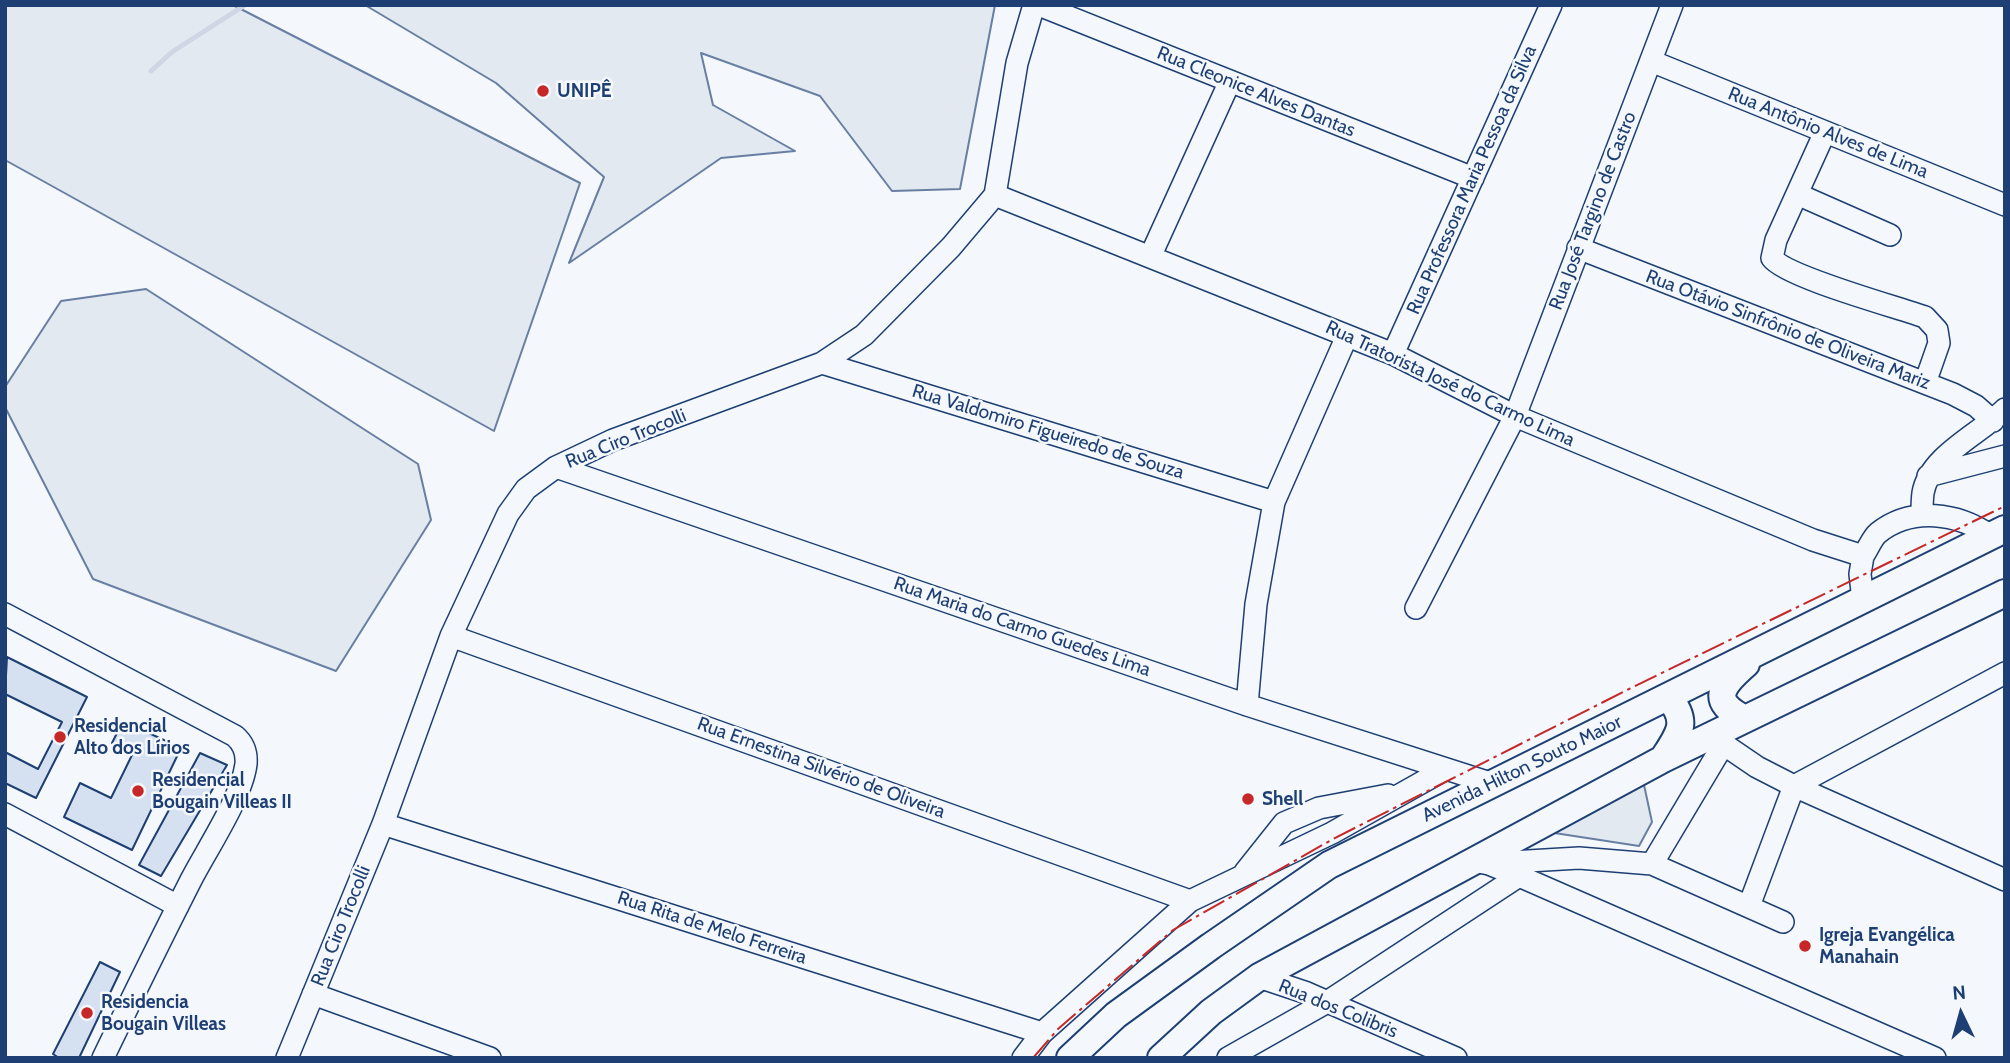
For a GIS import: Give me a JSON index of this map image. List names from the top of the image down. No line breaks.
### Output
{"streets":{"main road":["Avenida Hilton Souto Maior"],"street":["Rua Cleonice Alves Dantas","Rua Antônio Alves de Lima","Rua Professora Maria Pessoa da Silva","Rua José Targino de Castro","Rua Otávio Sinfrônio de Oliveira Mariz","Rua Tratorista José do Carmo Lima","Rua Valdomiro Figueiredo de Souza","Rua Ciro Trocolli","Rua Maria do Carmo Guedes Lima","Rua Ernestina Silvério de Oliveira","Rua Rita de Melo Ferreira","Rua dos Colibris"]},"crossings":[["Rua Cleonice Alves Dantas","Rua Professora Maria Pessoa da Silva"],["Rua Antônio Alves de Lima","Rua José Targino de Castro"],["Rua Professora Maria Pessoa da Silva","Rua Tratorista José do Carmo Lima"],["Rua José Targino de Castro","Rua Otávio Sinfrônio de Oliveira Mariz"],["Rua José Targino de Castro","Rua Tratorista José do Carmo Lima"],["Rua Tratorista José do Carmo Lima","Rua Ciro Trocolli"],["Rua Valdomiro Figueiredo de Souza","Rua Ciro Trocolli"],["Rua Ciro Trocolli","Rua Maria do Carmo Guedes Lima"],["Rua Ciro Trocolli","Rua Ernestina Silvério de Oliveira"],["Rua Ciro Trocolli","Rua Rita de Melo Ferreira"],["Rua Maria do Carmo Guedes Lima","Avenida Hilton Souto Maior"],["Rua Ernestina Silvério de Oliveira","Avenida Hilton Souto Maior"],["Avenida Hilton Souto Maior","Rua Rita de Melo Ferreira"]],"places":["UNIPÊ","Residencial Alto dos Lírios","Residencial Bougain Villeas II","Shell","Igreja Evangélica Manahain","Residencia Bougain Villeas"],"north":"top"}
